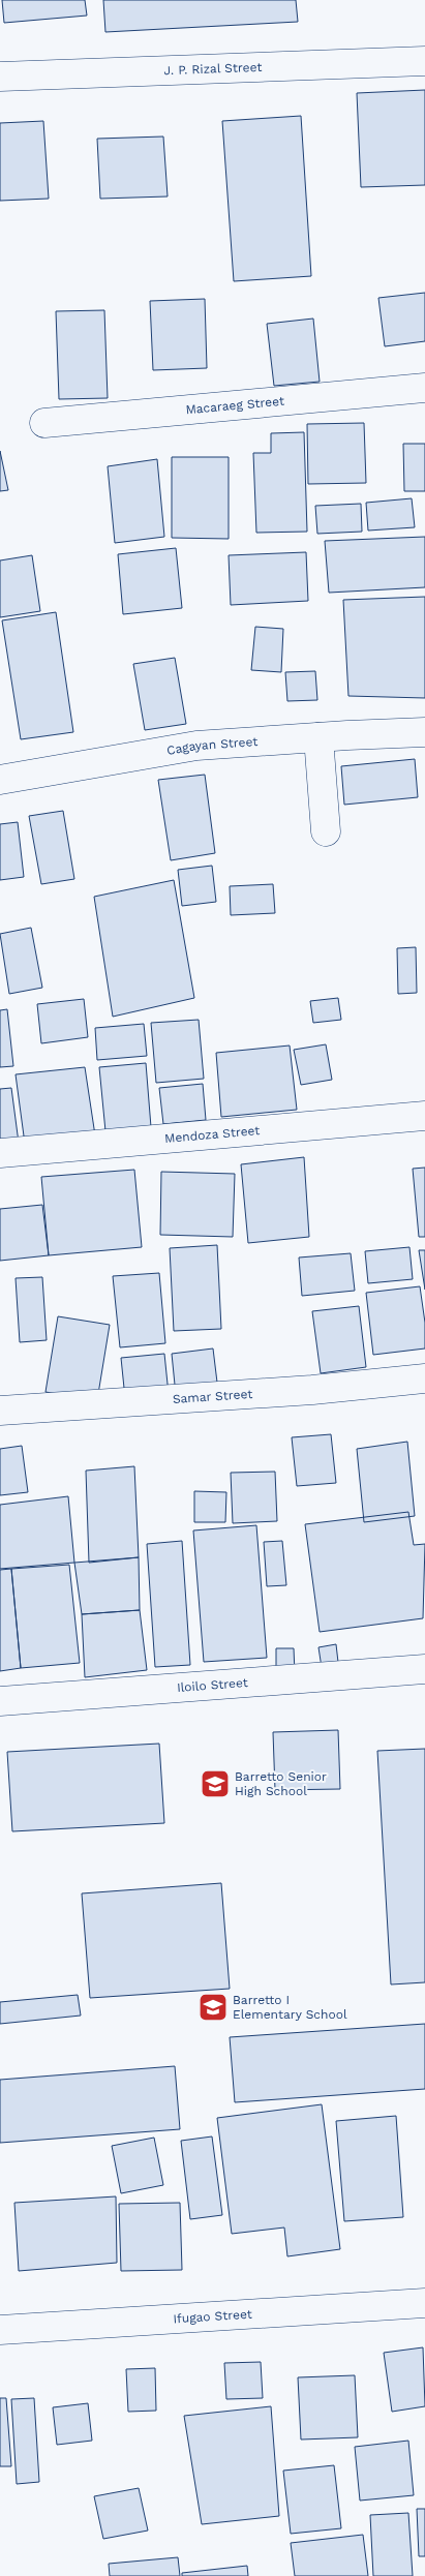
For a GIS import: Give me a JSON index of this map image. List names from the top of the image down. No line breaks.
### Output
{"streets":{"street":["J. P. Rizal Street","Macaraeg Street","Cagayan Street","Mendoza Street","Samar Street","Iloilo Street","Ifugao Street"]},"places":{"school or university":["Barretto Senior High School","Barretto I Elementary School"]}}
